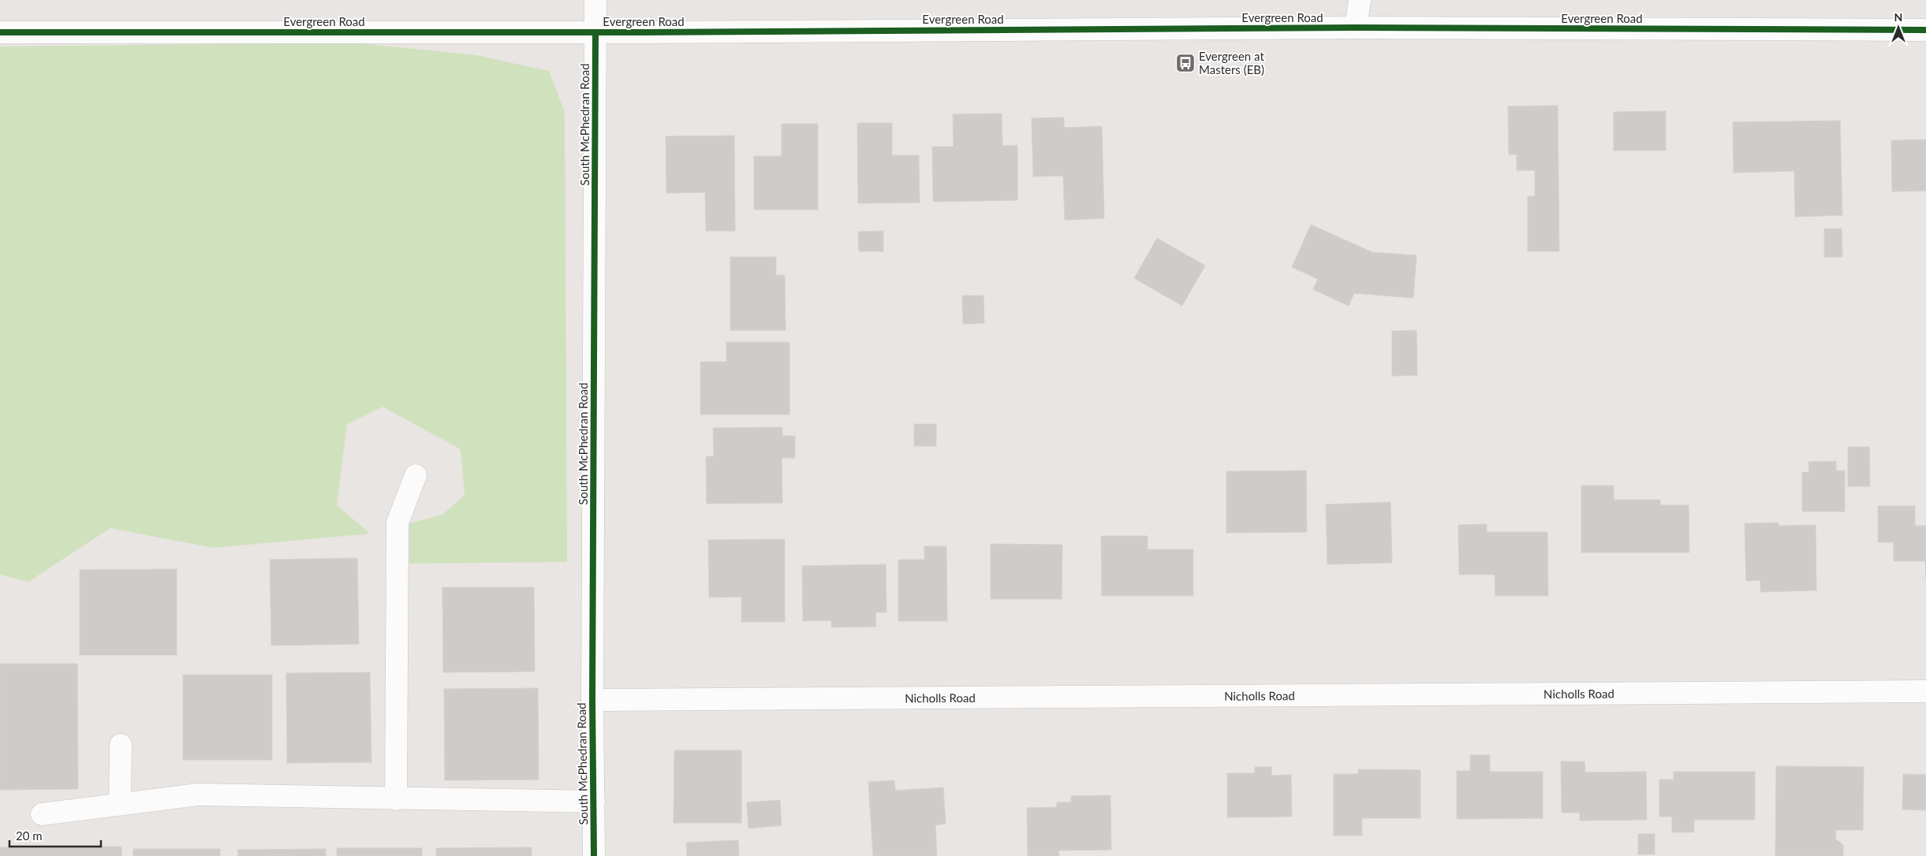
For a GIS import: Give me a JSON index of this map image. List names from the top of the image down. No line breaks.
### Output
{"streets":{"street":["Evergreen Road","South McPhedran Road","Nicholls Road"]},"crossings":[["Evergreen Road","South McPhedran Road"],["South McPhedran Road","Nicholls Road"]],"places":{"bus stop":["Evergreen at Masters (EB)"]},"scale_bar":"20 m","north":"top"}
